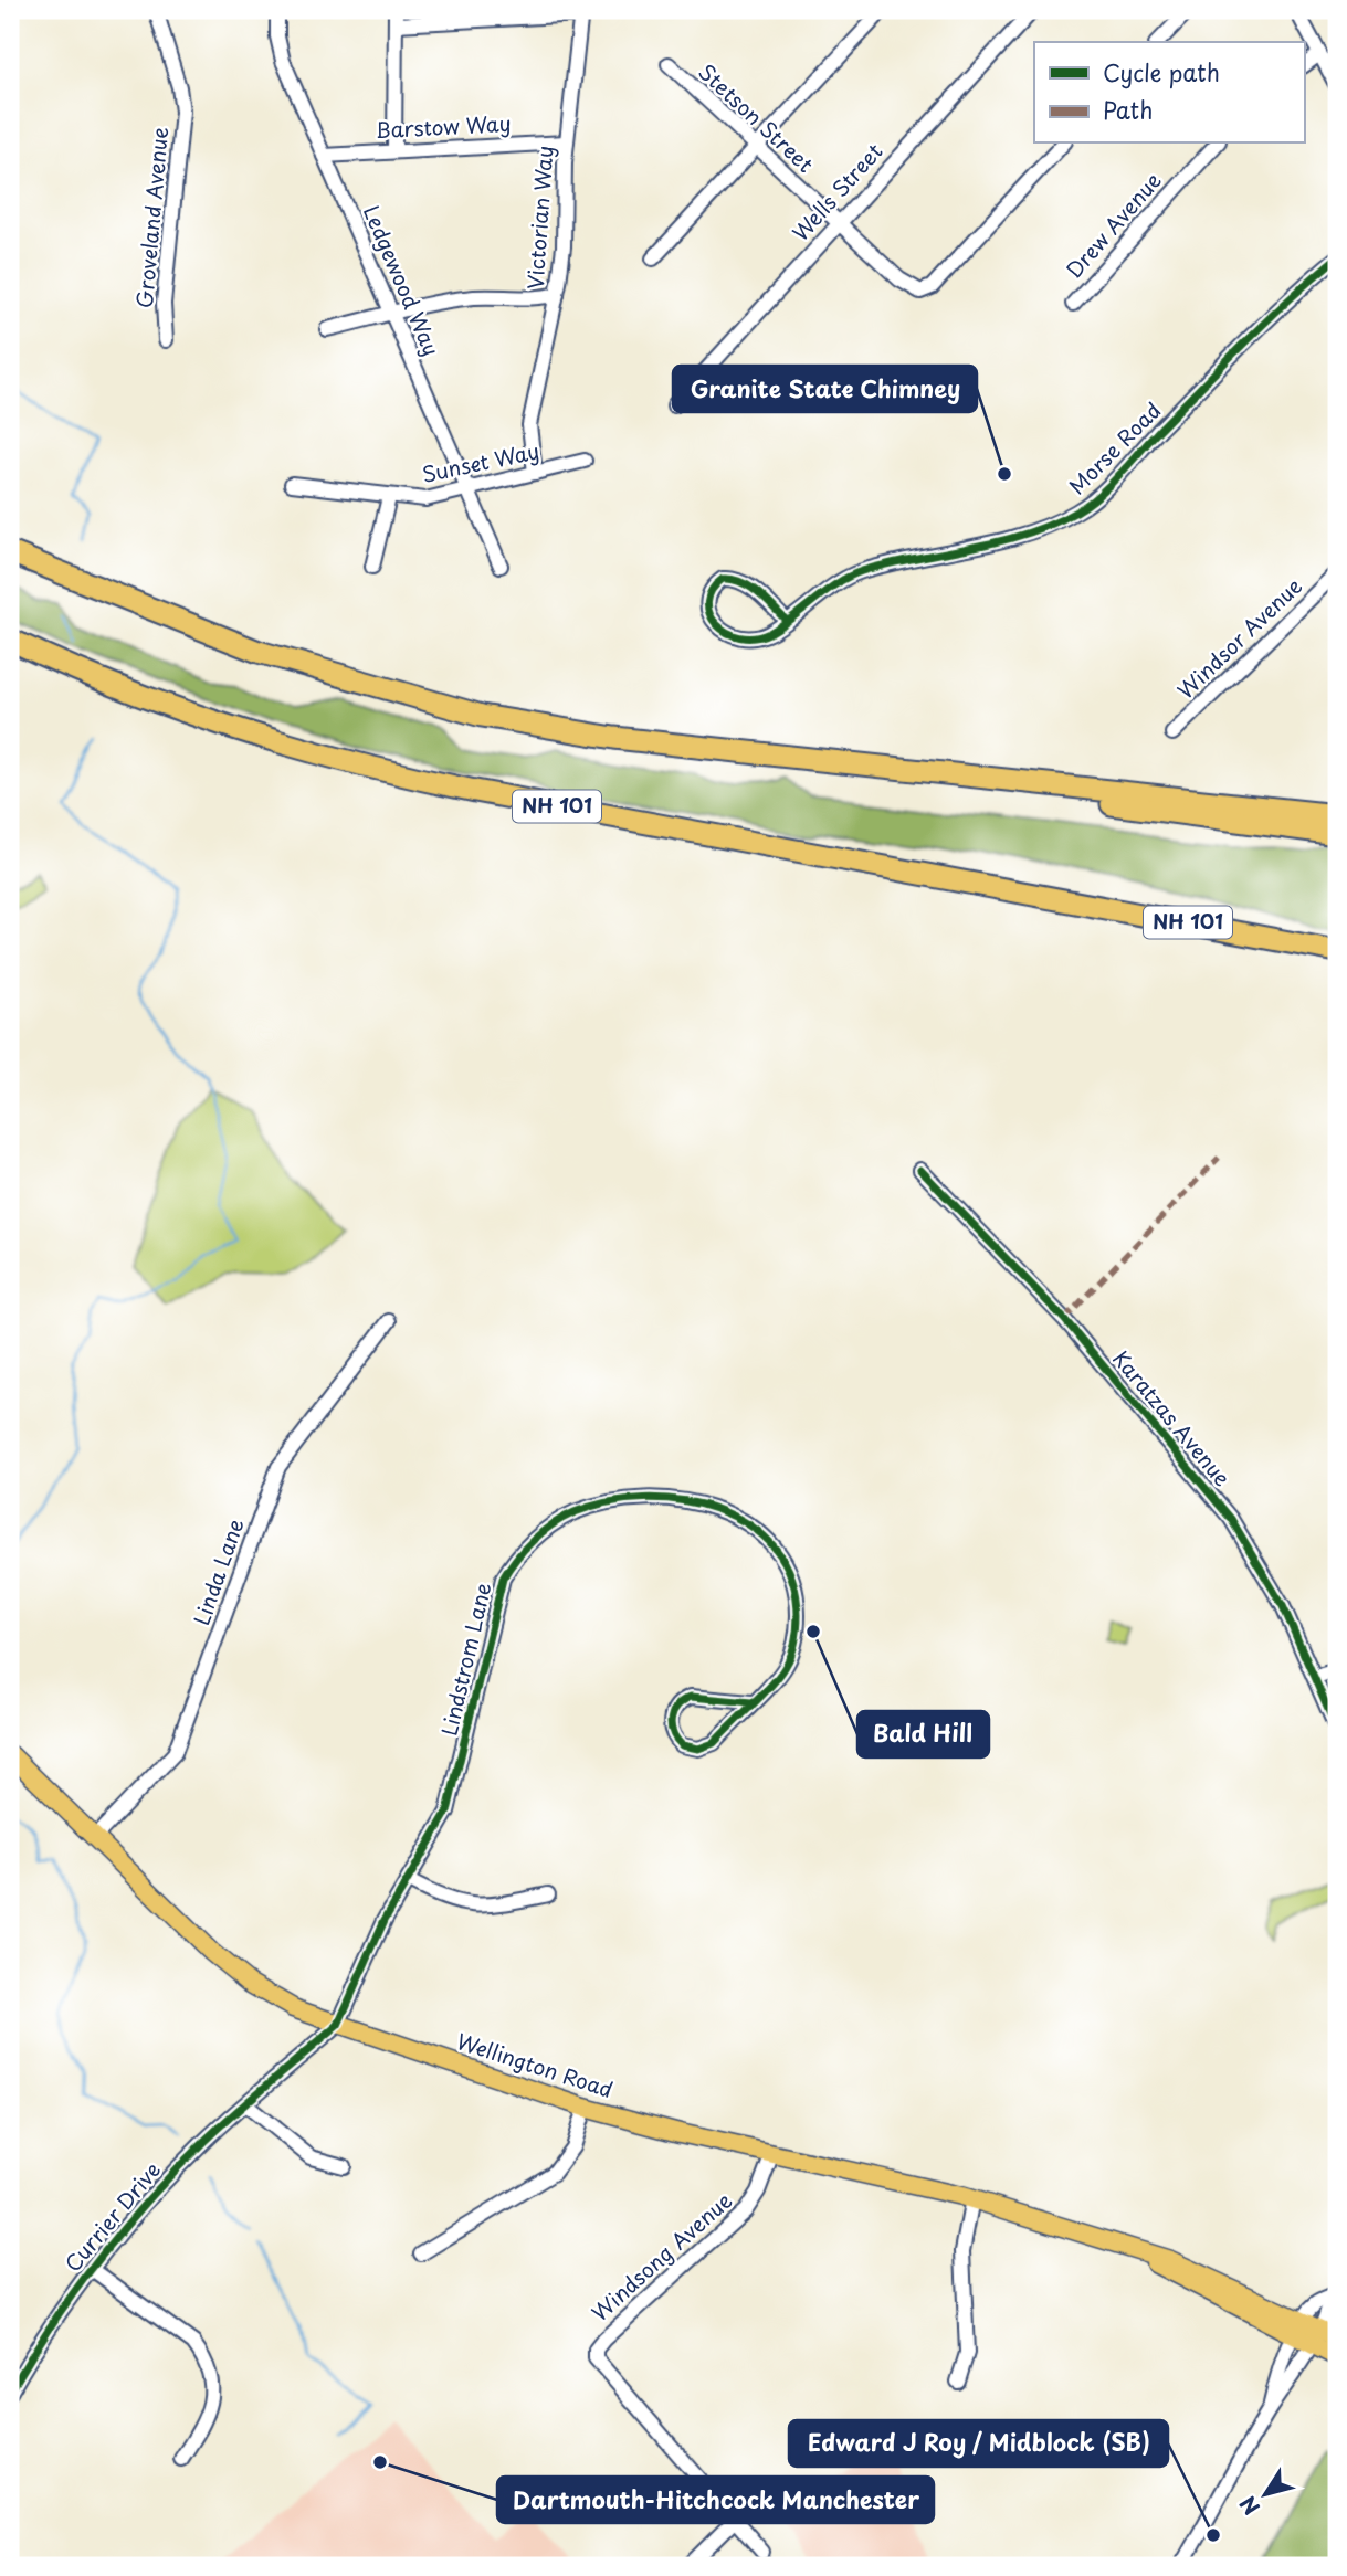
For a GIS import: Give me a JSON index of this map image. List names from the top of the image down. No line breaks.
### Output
{"streets":{"highway":["NH 101"],"main road":["Wellington Road"],"street":["Stetson Street","Barstow Way","Wells Street","Groveland Avenue","Victorian Way","Drew Avenue","Ledgewood Way","Morse Road","Sunset Way","Windsor Avenue","Karatzas Avenue","Linda Lane","Lindstrom Lane","Currier Drive","Windsong Avenue"]},"crossings":[["Stetson Street","Wells Street"],["Barstow Way","Victorian Way"],["Barstow Way","Ledgewood Way"],["Victorian Way","Sunset Way"],["Ledgewood Way","Sunset Way"],["Linda Lane","Wellington Road"],["Lindstrom Lane","Wellington Road"],["Lindstrom Lane","Currier Drive"],["Wellington Road","Currier Drive"],["Wellington Road","Windsong Avenue"]],"places":["Granite State Chimney","Bald Hill","Dartmouth-Hitchcock Manchester","Edward J Roy / Midblock (SB)"],"legend":["Cycle path","Path"],"north":"bottom left"}
